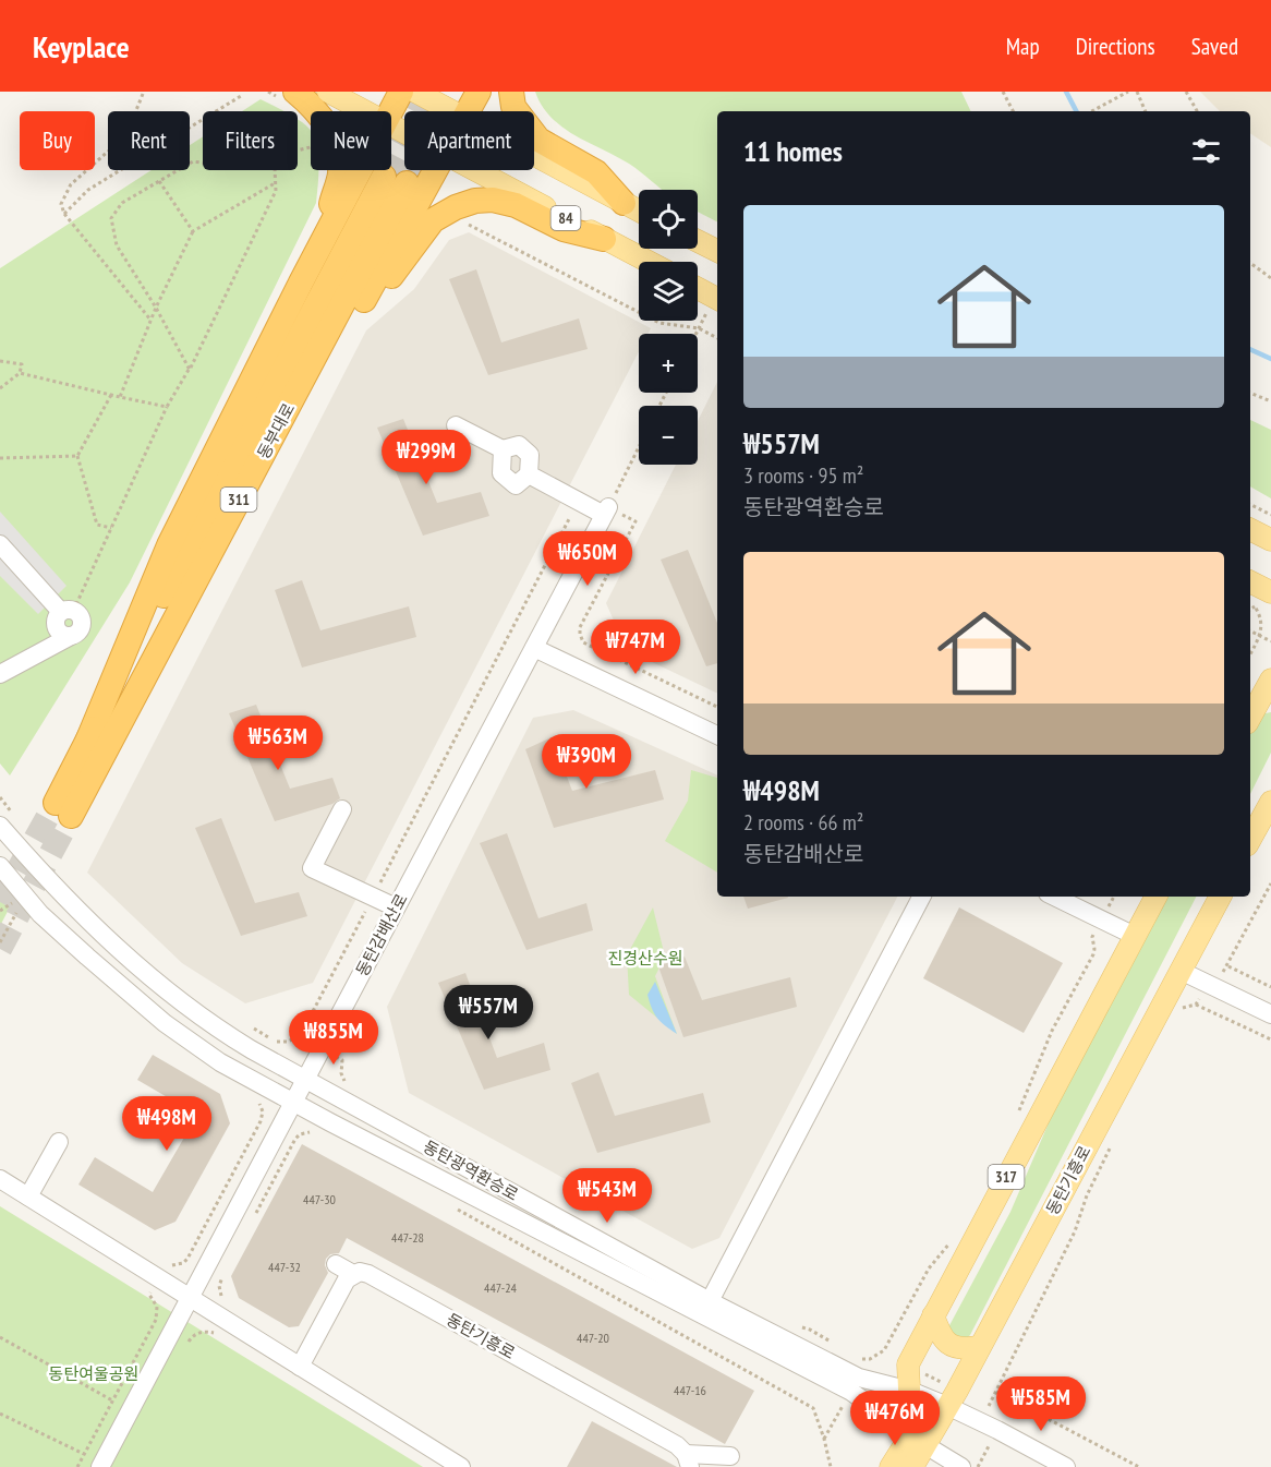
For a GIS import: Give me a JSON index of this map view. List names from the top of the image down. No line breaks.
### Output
{"streets":{"highway":["동부대로","311"],"main road":["84","317","동탄기흥로"],"street":["동탄감배산로","동탄광역환승로"]},"crossings":[["동탄감배산로","동탄광역환승로"],["동탄광역환승로","동탄기흥로"]],"parks":["진경산수원","동탄여울공원"],"house_numbers":["447-30","447-28","447-32","447-24","447-20","447-16"],"page":{"header":"Keyplace","nav":["Map","Directions","Saved"],"chip":["Buy","Rent","Filters","New","Apartment"],"heading":"11 homes","map_buttons":["+","−"],"list":[{"name":"₩557M","note":"3 rooms · 95 m² · 동탄광역환승로"},{"name":"₩498M","note":"2 rooms · 66 m² · 동탄감배산로"}],"price":["₩299M","₩650M","₩747M","₩563M","₩390M","₩557M","₩855M","₩498M","₩543M","₩585M","₩476M"]}}
